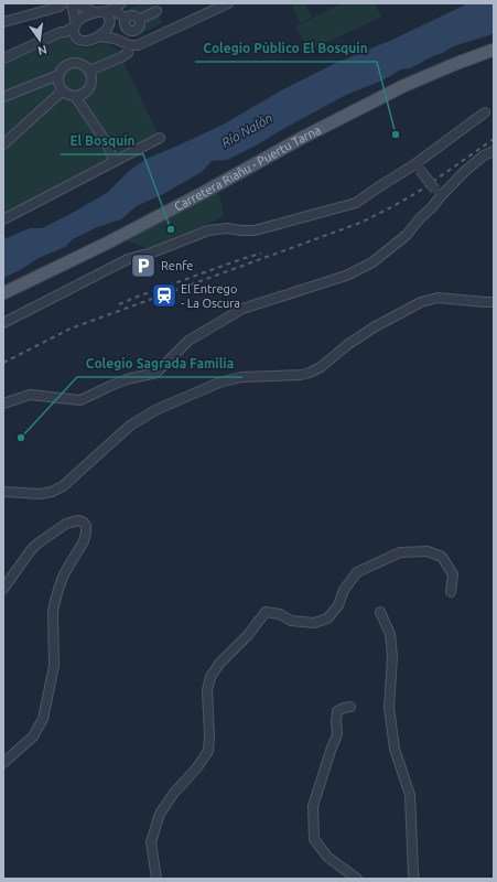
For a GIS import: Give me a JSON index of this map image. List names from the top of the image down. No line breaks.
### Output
{"streets":{"main road":["Carretera Riañu - Puertu Tarna"]},"water":["Río Nalón"],"places":{"other":["Colegio Público El Bosquín","El Bosquín","Colegio Sagrada Familia"],"parking":["Renfe"],"station":["El Entrego - La Oscura"]},"north":"bottom"}
